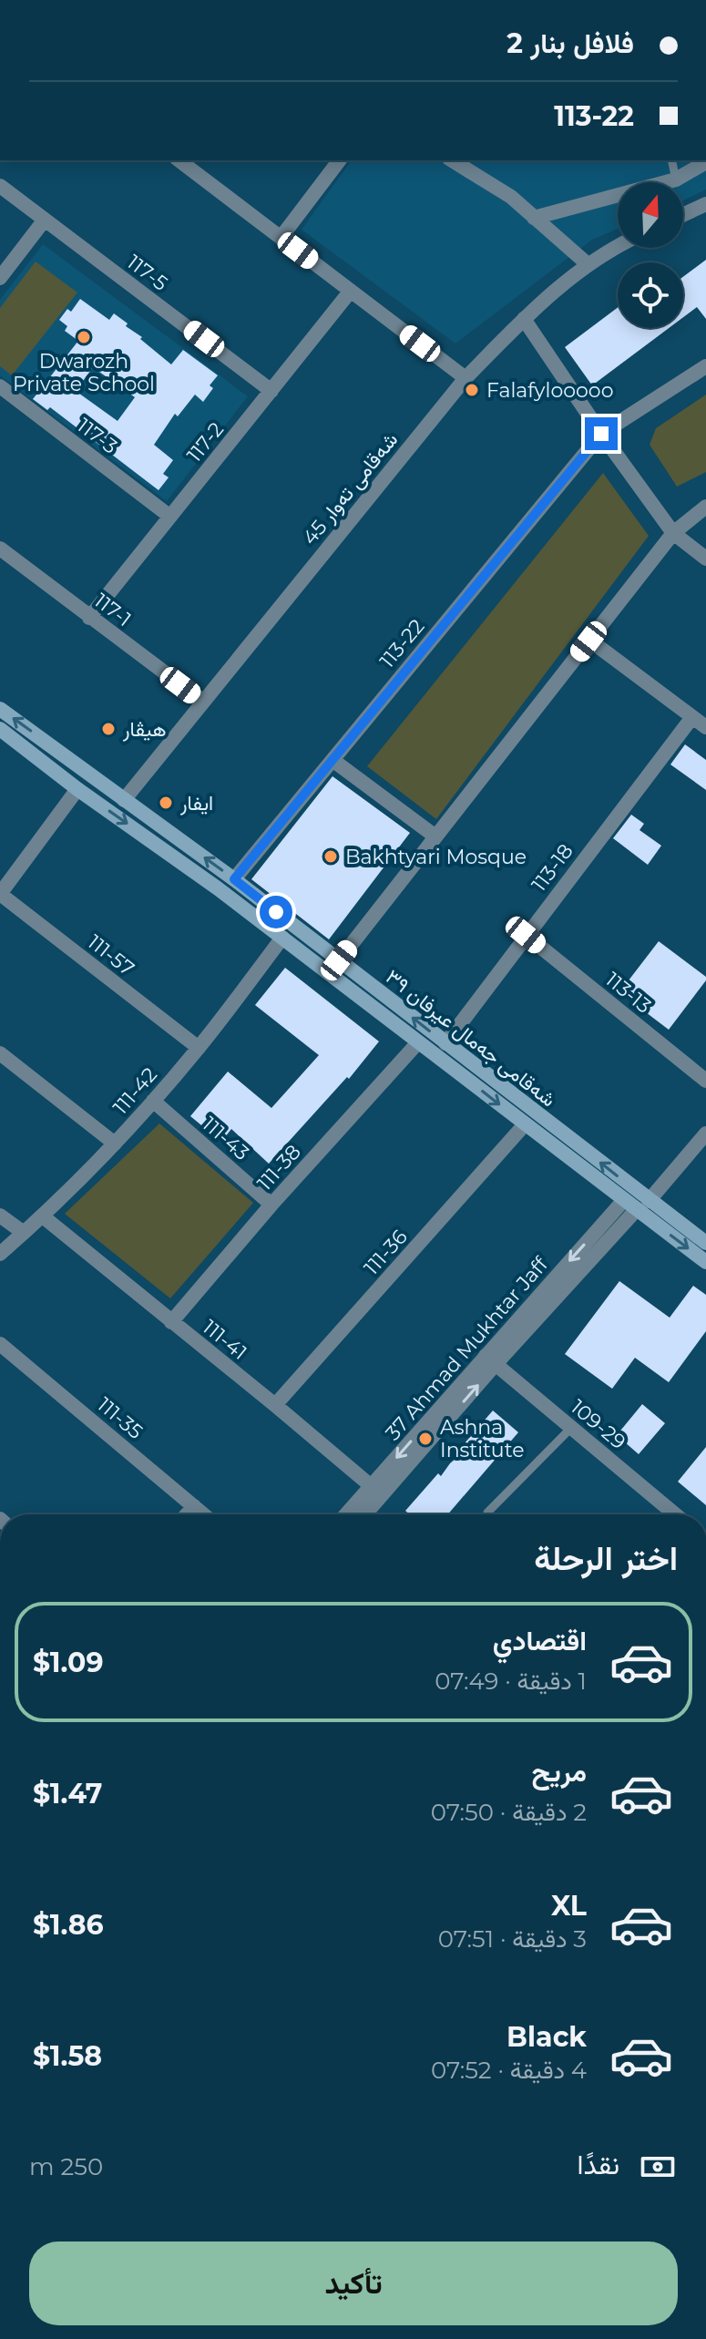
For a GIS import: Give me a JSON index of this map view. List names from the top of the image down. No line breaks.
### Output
{"streets":{"main road":["شەقامی جەمال عیرفان ٣٩"],"street":["117-5","117-3","117-2","شەقامی تەوار 45","117-1","113-22","113-18","111-57","113-13","111-42","111-43","111-38","111-36","111-41","37 Ahmad Mukhtar Jaff","111-35","109-29"]},"crossings":[["117-5","117-2"],["117-3","117-2"],["117-2","117-1"],["شەقامی تەوار 45","117-1"],["شەقامی تەوار 45","شەقامی جەمال عیرفان ٣٩"],["113-22","شەقامی جەمال عیرفان ٣٩"],["113-18","113-13"],["113-18","شەقامی جەمال عیرفان ٣٩"],["111-57","111-42"],["شەقامی جەمال عیرفان ٣٩","111-42"],["شەقامی جەمال عیرفان ٣٩","111-38"],["شەقامی جەمال عیرفان ٣٩","111-36"],["شەقامی جەمال عیرفان ٣٩","37 Ahmad Mukhtar Jaff"],["111-42","111-43"],["111-42","111-41"],["111-43","111-38"],["111-38","111-41"],["111-36","111-41"],["111-41","37 Ahmad Mukhtar Jaff"],["37 Ahmad Mukhtar Jaff","109-29"]],"places":["Dwarozh Private School","Falafylooooo","هيڤار","ايفار","Bakhtyari Mosque","Ashna Institute"],"north":"top","page":{"banner":["فلافل بنار 2","113-22"],"heading":"اختر الرحلة","list":[{"name":"اقتصادي","note":"1 دقيقة · 07:49","value":"$1.09"},{"name":"مريح","note":"2 دقيقة · 07:50","value":"$1.47"},{"name":"XL","note":"3 دقيقة · 07:51","value":"$1.86"},{"name":"Black","note":"4 دقيقة · 07:52","value":"$1.58"}],"pay":["نقدًا","250 m"],"buttons":"تأكيد"}}
